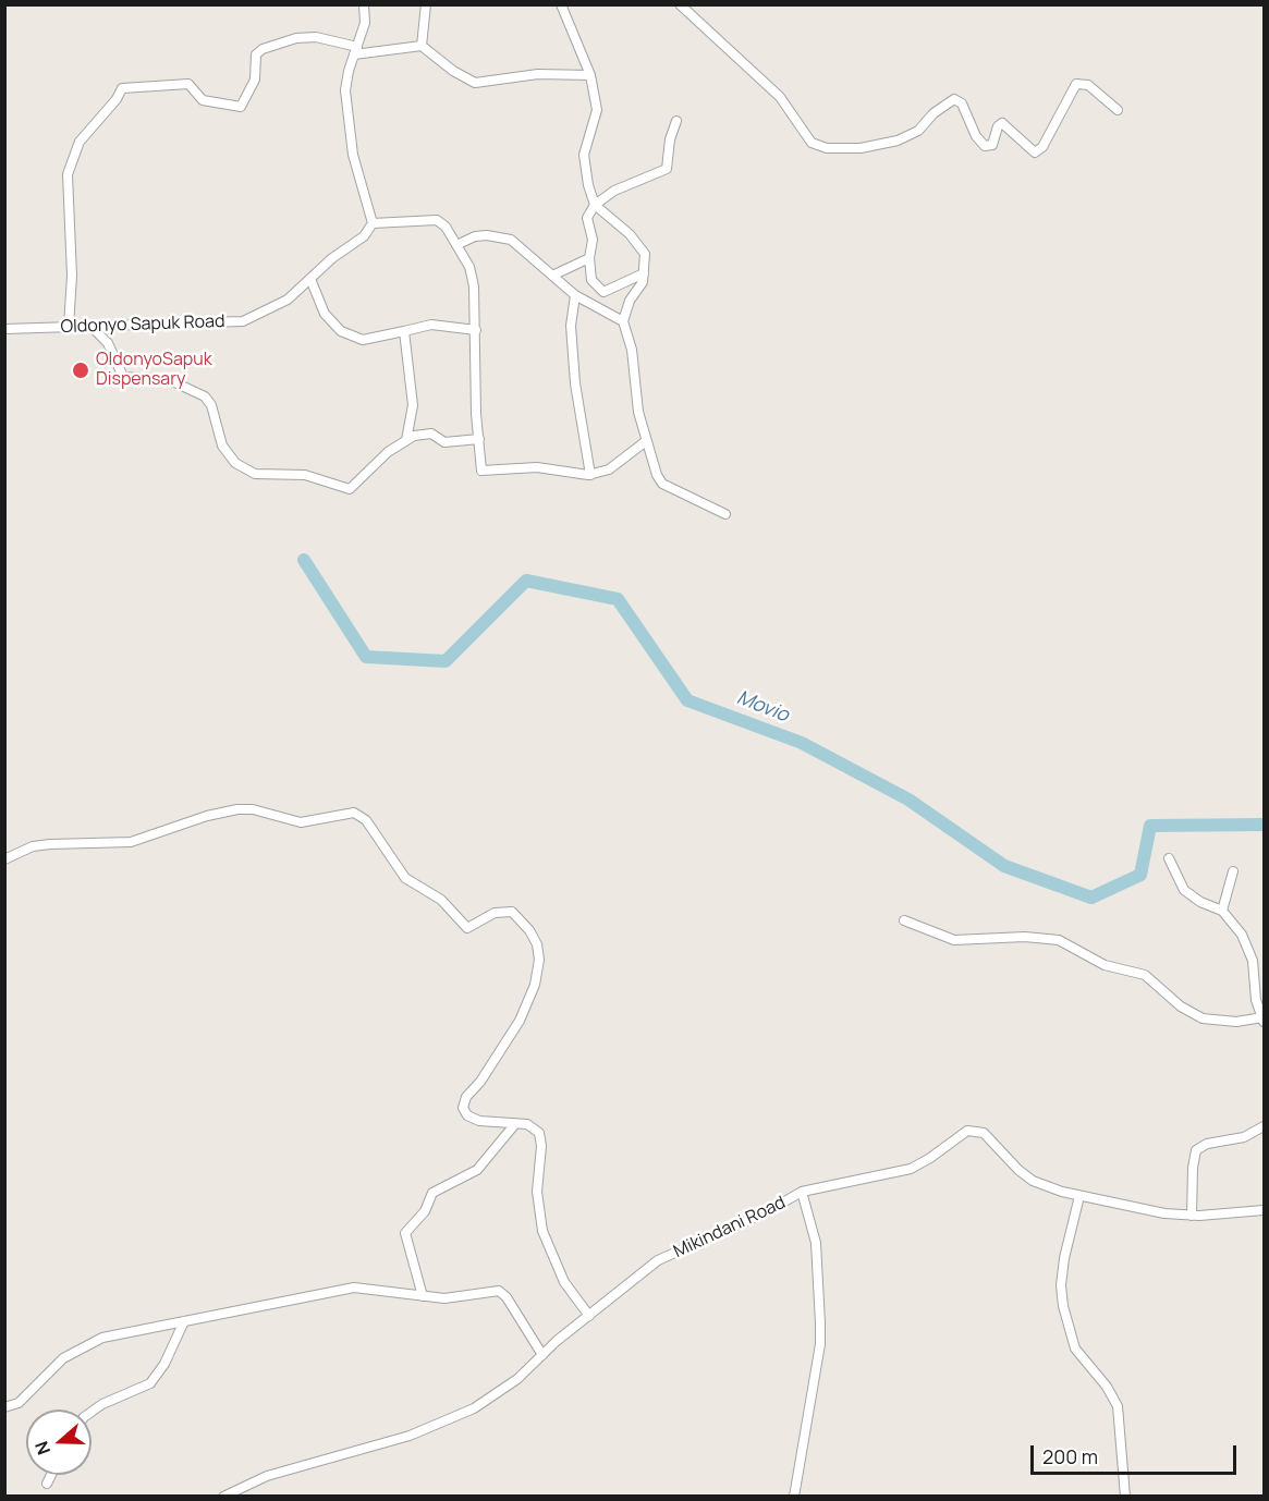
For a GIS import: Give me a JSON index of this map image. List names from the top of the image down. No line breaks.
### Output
{"streets":{"street":["Oldonyo Sapuk Road","Mikindani Road"]},"water":["Movio"],"places":["OldonyoSapuk Dispensary"],"scale_bar":"200 m","north":"left"}
